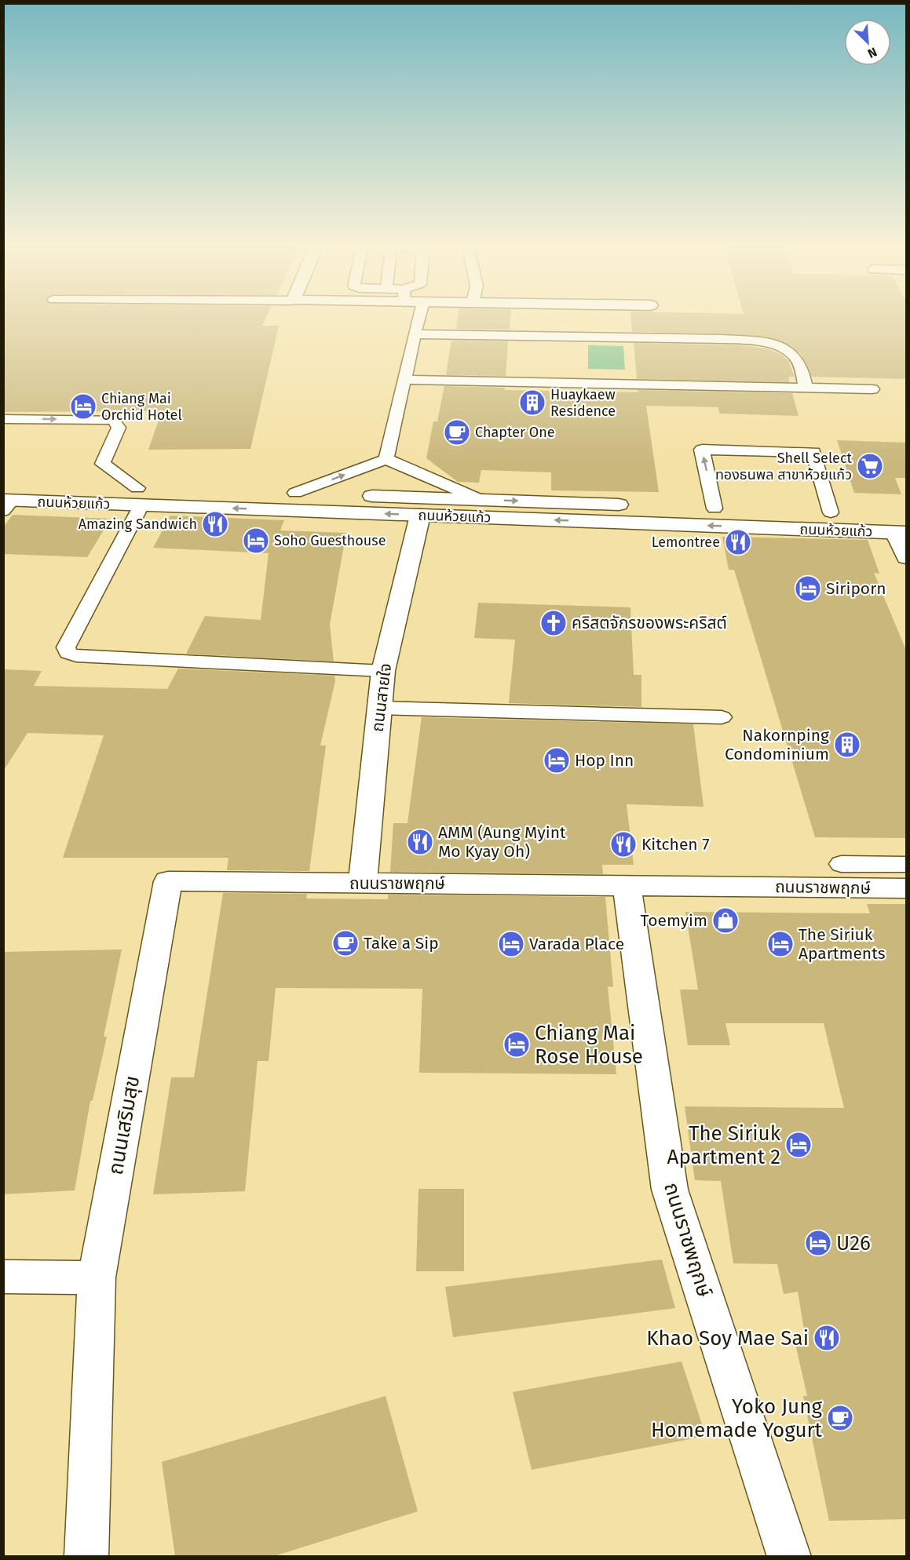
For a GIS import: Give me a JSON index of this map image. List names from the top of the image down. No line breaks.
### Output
{"streets":{"street":["ถนนห้วยแก้ว","ถนนสายใจ","ถนนราชพฤกษ์","ถนนเสริมสุข"]},"crossings":[["ถนนห้วยแก้ว","ถนนสายใจ"],["ถนนสายใจ","ถนนราชพฤกษ์"],["ถนนราชพฤกษ์","ถนนเสริมสุข"]],"places":{"building":["Huaykaew Residence","Nakornping Condominium"],"hotel":["Chiang Mai Orchid Hotel","Soho Guesthouse","Siriporn","Hop Inn","Varada Place","The Siriuk Apartments","Chiang Mai Rose House","The Siriuk Apartment 2","U26"],"cafe":["Chapter One","Take a Sip","Yoko Jung Homemade Yogurt"],"supermarket":["Shell Select ทองธนพล สาขาห้วยแก้ว"],"restaurant":["Amazing Sandwich","Lemontree","AMM (Aung Myint Mo Kyay Oh)","Kitchen 7","Khao Soy Mae Sai"],"church":["คริสตจักรของพระคริสต์"],"shop":["Toemyim"]},"north":"bottom right"}
